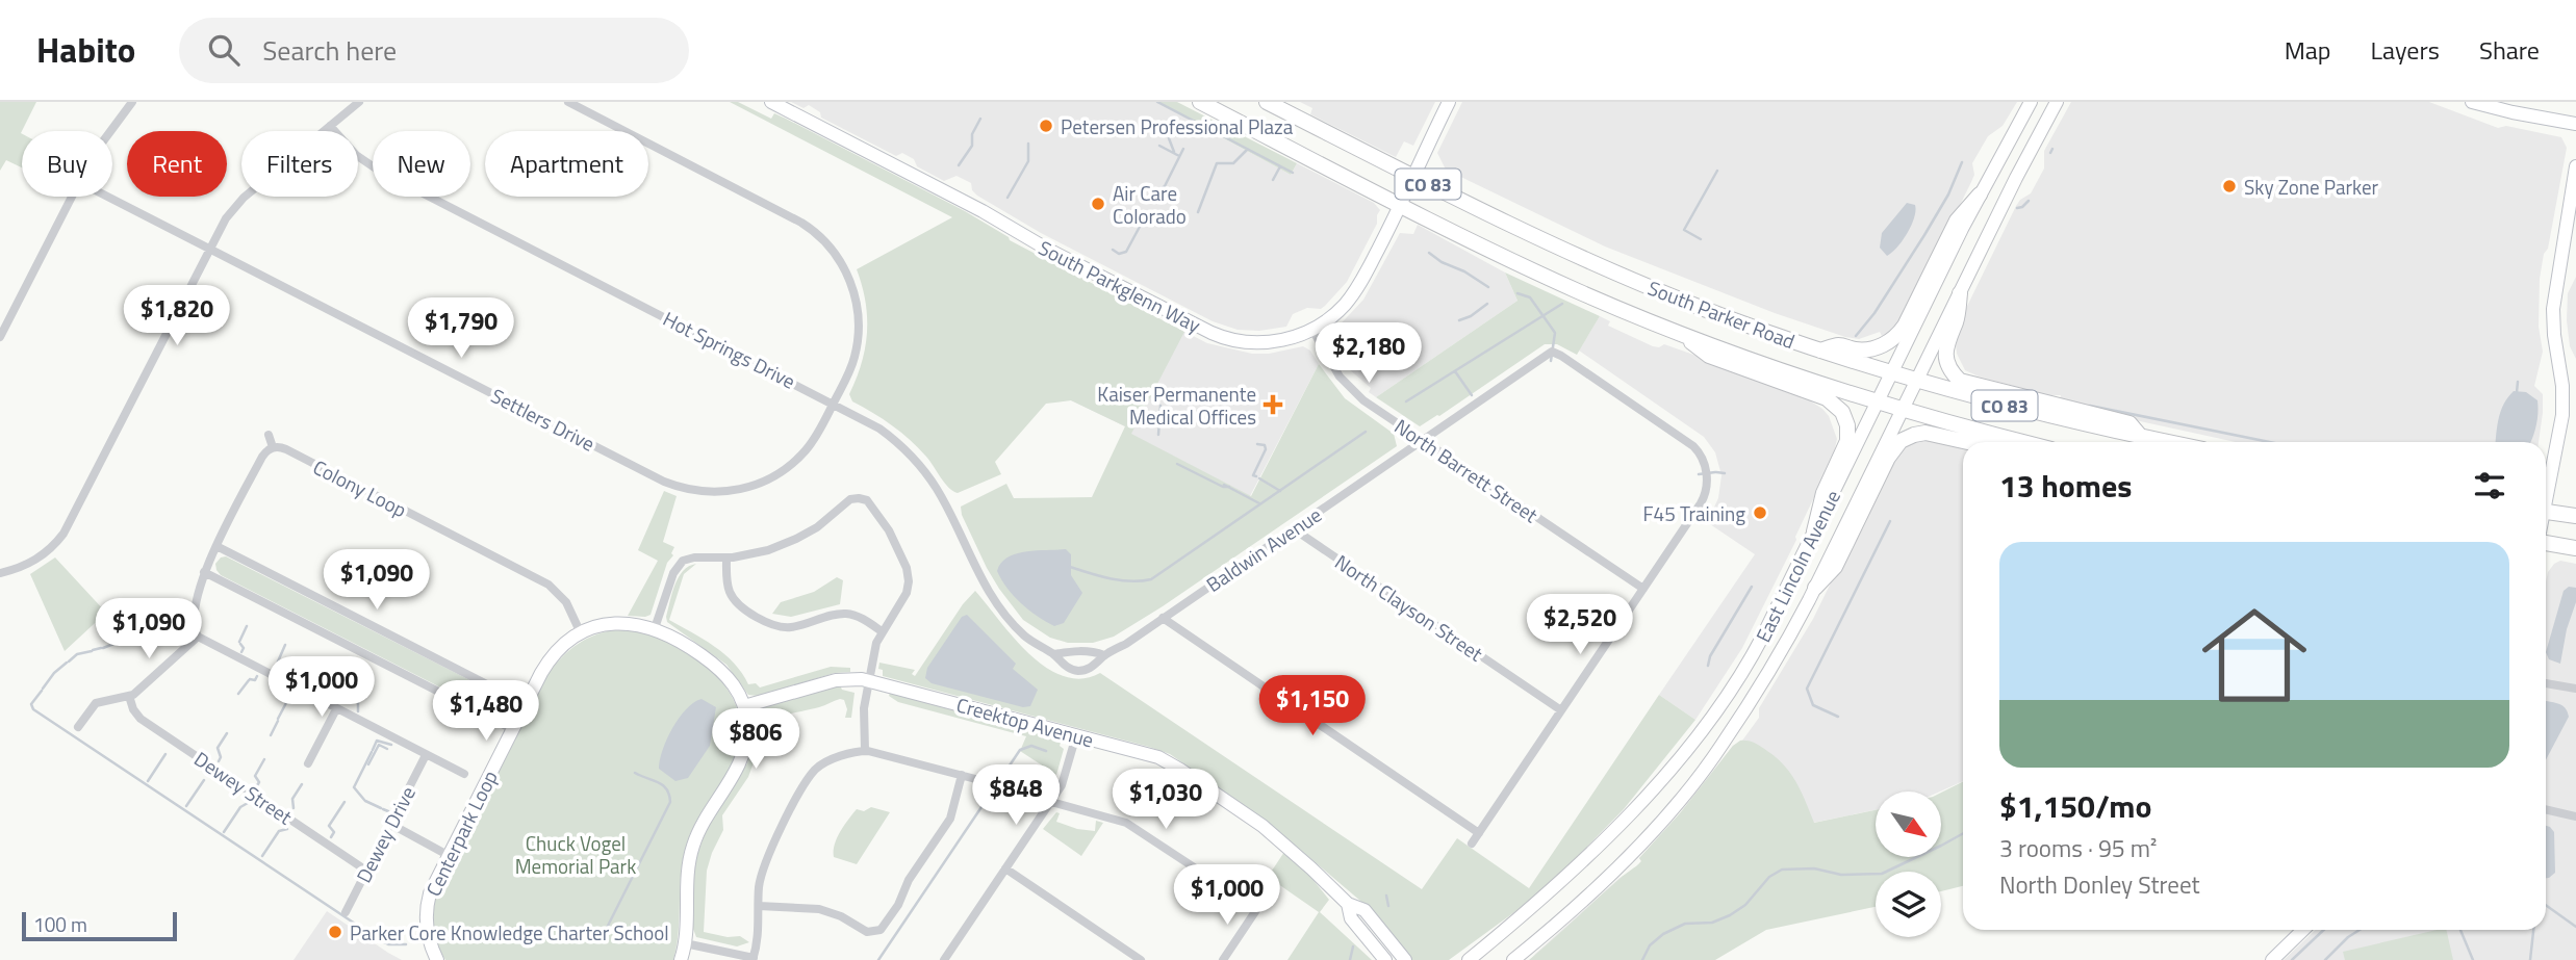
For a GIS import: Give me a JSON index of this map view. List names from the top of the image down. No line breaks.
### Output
{"streets":{"highway":["CO 83","South Parker Road"],"street":["South Parkglenn Way","Hot Springs Drive","Settlers Drive","North Barrett Street","Colony Loop","Baldwin Avenue","East Lincoln Avenue","North Clayson Street","Creektop Avenue","Dewey Street","Centerpark Loop","Dewey Drive"]},"crossings":[["South Parkglenn Way","South Parker Road"],["South Parkglenn Way","North Barrett Street"],["South Parker Road","East Lincoln Avenue"],["Hot Springs Drive","Settlers Drive"],["Hot Springs Drive","Baldwin Avenue"],["North Barrett Street","Baldwin Avenue"],["Colony Loop","Centerpark Loop"],["Baldwin Avenue","North Clayson Street"],["Creektop Avenue","Centerpark Loop"],["Dewey Street","Dewey Drive"]],"parks":["Chuck Vogel Memorial Park"],"places":{"other":["Petersen Professional Plaza","Sky Zone Parker","Air Care Colorado","F45 Training","Parker Core Knowledge Charter School"],"health":["Kaiser Permanente Medical Offices"]},"scale_bar":"100 m","north":"bottom right","page":{"header":"Habito","search":"Search here","nav":["Map","Layers","Share"],"chip":["Buy","Rent","Filters","New","Apartment"],"price":["$1,820","$1,790","$2,180","$1,090","$2,520","$1,090","$1,000","$1,150","$1,480","$806","$848","$1,030","$1,000"],"heading":"13 homes","list":[{"name":"$1,150/mo","note":"3 rooms · 95 m² · North Donley Street"}],"scale":"100 m"}}
